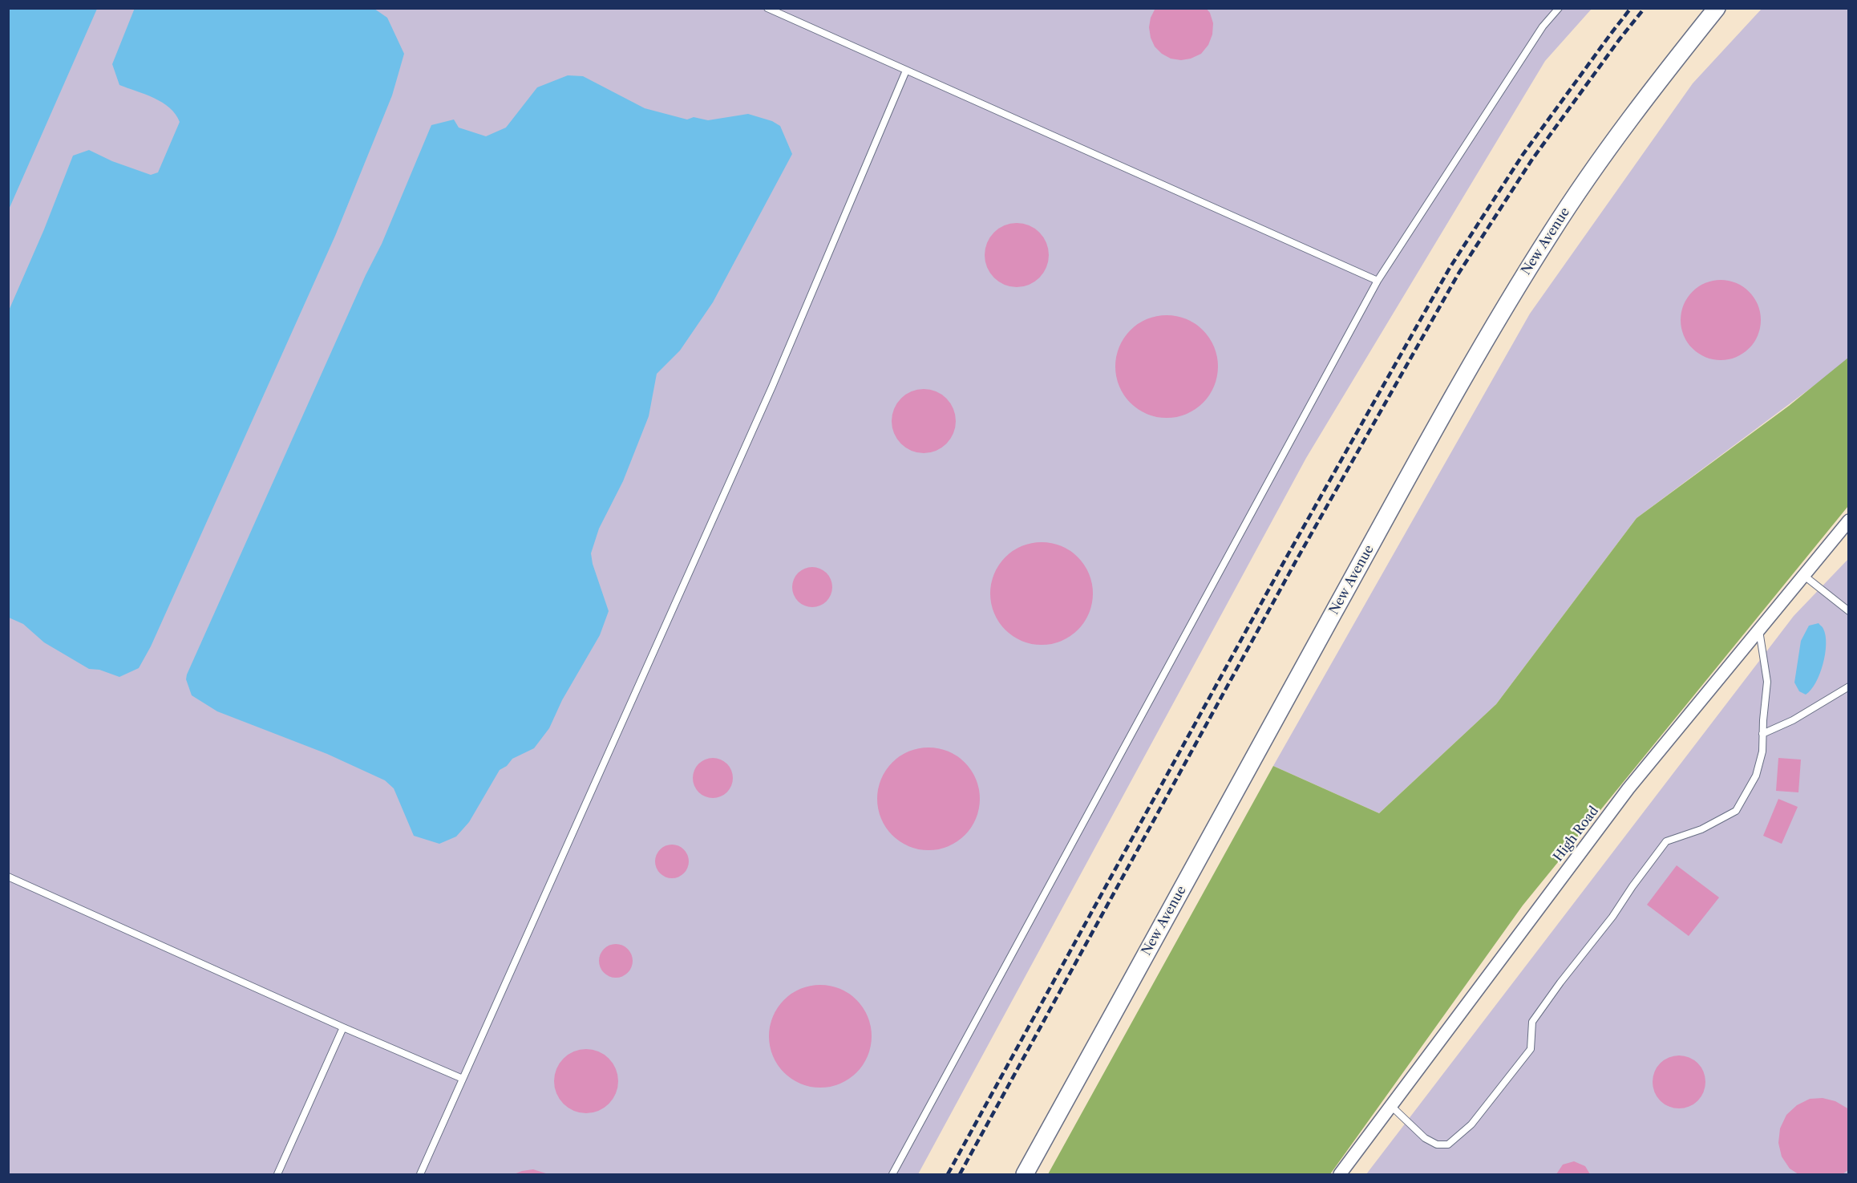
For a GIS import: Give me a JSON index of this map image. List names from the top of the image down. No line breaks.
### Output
{"streets":{"main road":["New Avenue"],"street":["High Road"]}}
